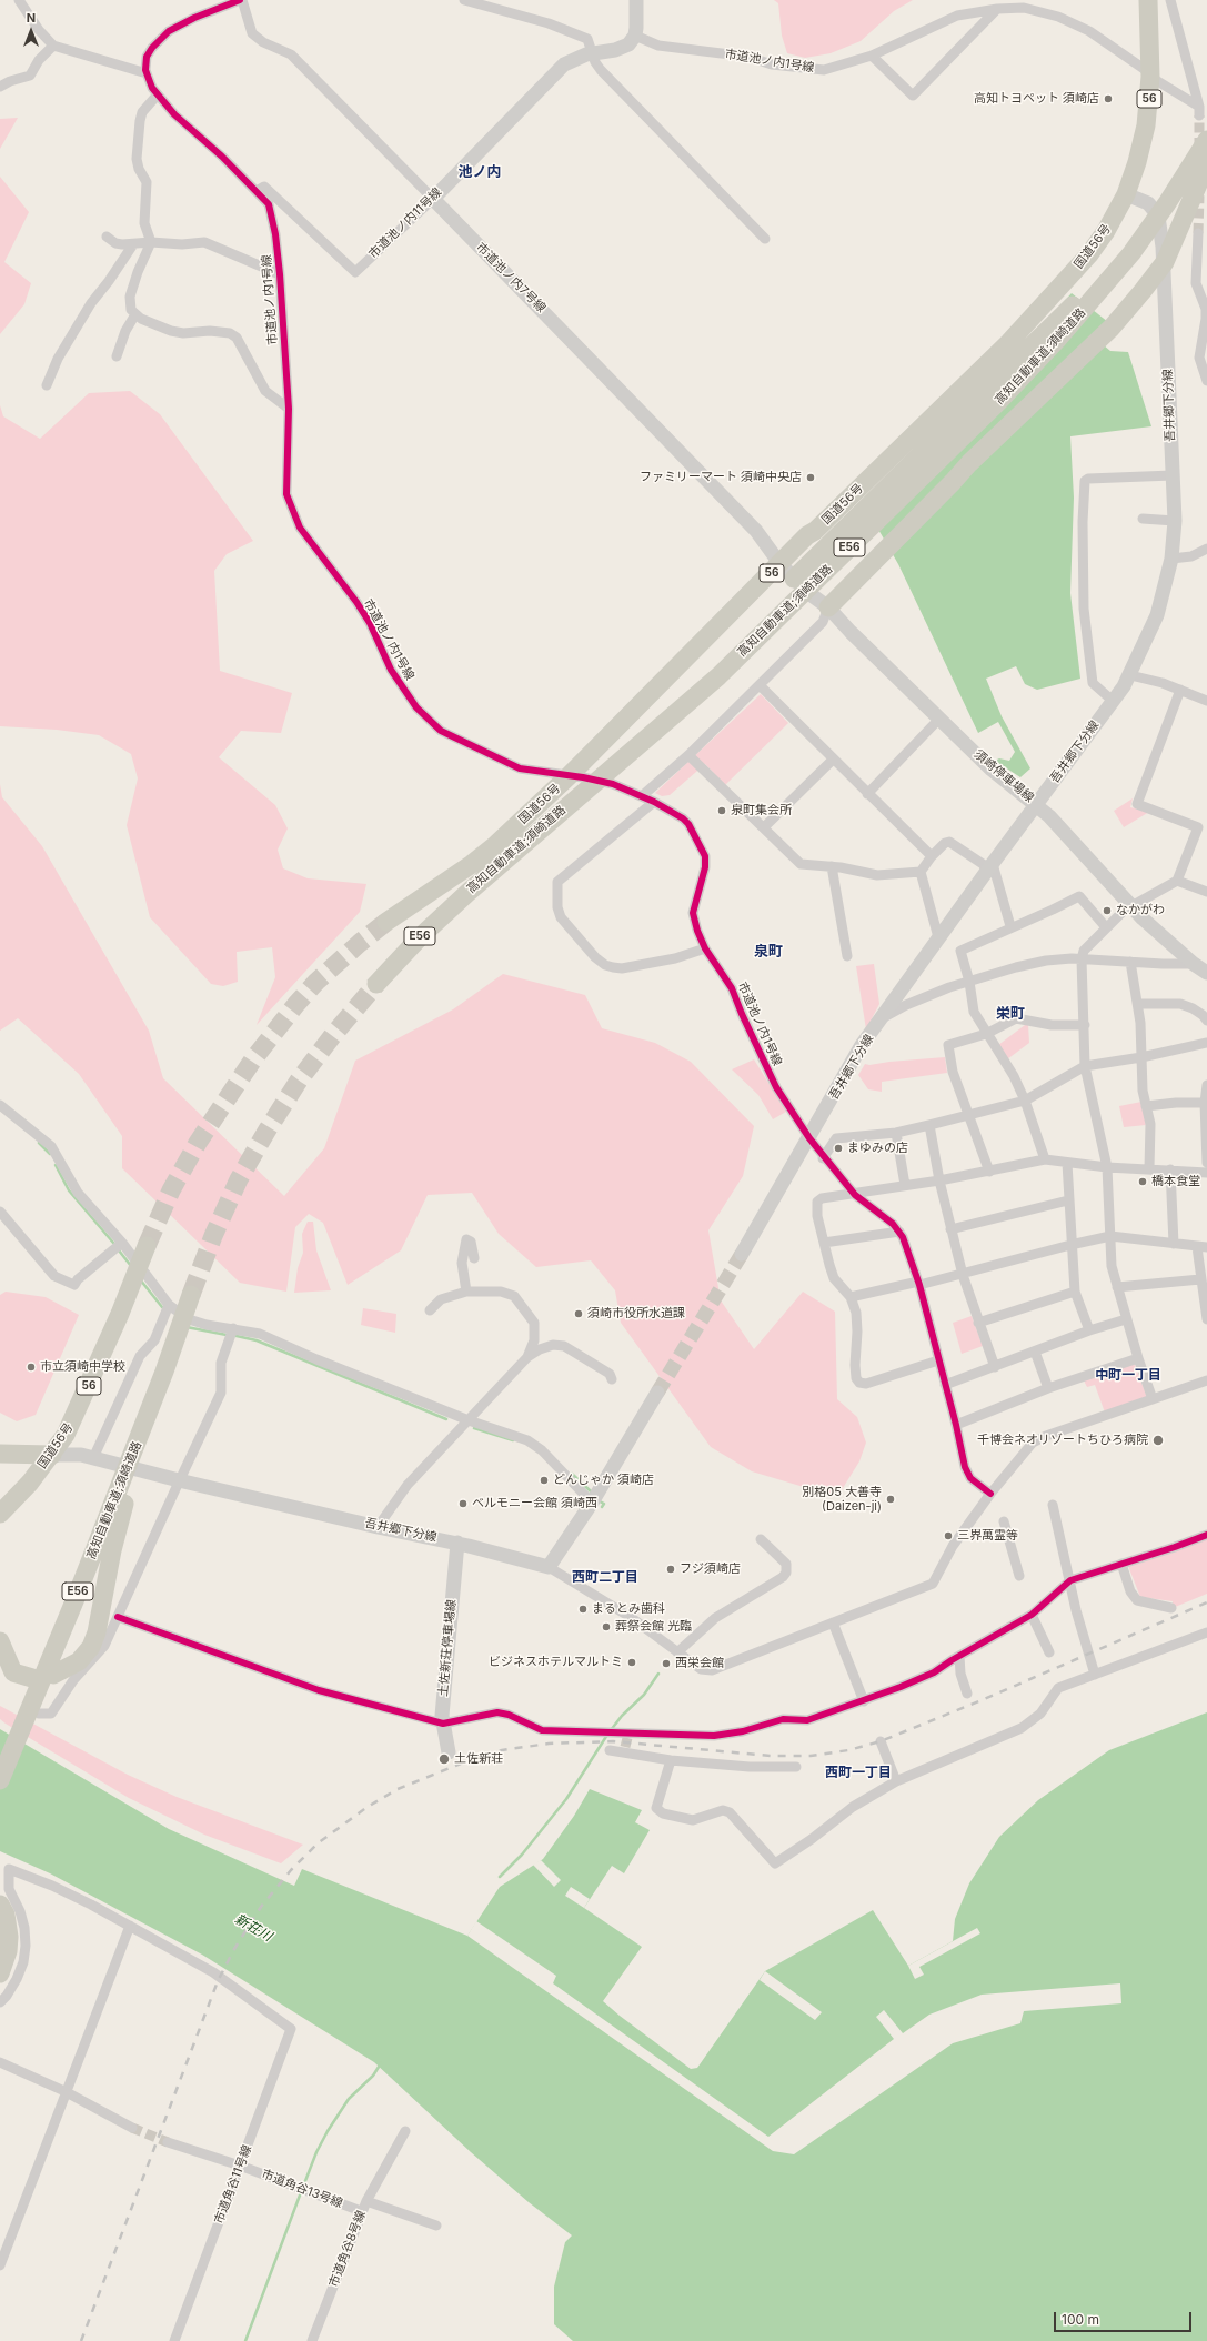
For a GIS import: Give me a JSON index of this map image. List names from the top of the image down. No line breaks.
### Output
{"streets":{"highway":["56","国道56号","高知自動車道;須崎道路","E56"],"main road":["市道池ノ内11号線","市道池ノ内7号線","吾井郷下分線","須崎停車場線","土佐新荘停車場線"],"street":["市道池ノ内1号線","市道角谷11号線","市道角谷13号線","市道角谷8号線"]},"crossings":[["市道池ノ内1号線","市道池ノ内11号線"],["市道池ノ内1号線","国道56号"],["市道池ノ内1号線","吾井郷下分線"],["市道池ノ内11号線","市道池ノ内7号線"],["国道56号","市道池ノ内7号線"],["国道56号","吾井郷下分線"],["国道56号","須崎停車場線"],["市道池ノ内7号線","須崎停車場線"],["高知自動車道;須崎道路","E56"],["吾井郷下分線","須崎停車場線"],["吾井郷下分線","土佐新荘停車場線"],["市道角谷11号線","市道角谷13号線"],["市道角谷13号線","市道角谷8号線"]],"districts":["池ノ内","泉町","栄町","中町一丁目","西町二丁目","西町一丁目"],"water":["新荘川"],"places":["高知トヨペット 須崎店","ファミリーマート 須崎中央店","泉町集会所","なかがわ","まゆみの店","橋本食堂","須崎市役所水道課","市立須崎中学校","千博会ネオリゾートちひろ病院","どんじゃか 須崎店","別格05 大善寺 (Daizen-ji)","ベルモニー会館 須崎西","三界萬霊等","フジ須崎店","まるとみ歯科","葬祭会館 光臨","ビジネスホテルマルトミ","西栄会館","土佐新荘"],"scale_bar":"100 m","north":"top"}
